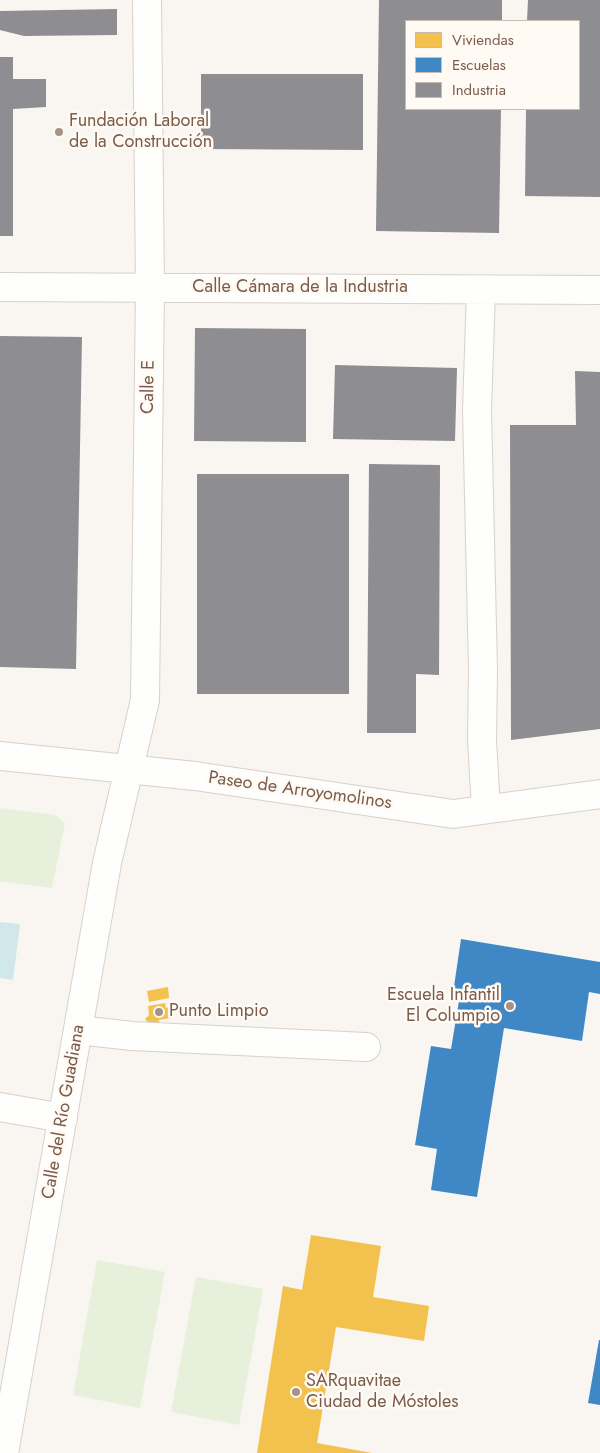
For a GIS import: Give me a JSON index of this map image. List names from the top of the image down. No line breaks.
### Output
{"streets":{"street":["Calle Cámara de la Industria","Calle E","Paseo de Arroyomolinos","Calle del Río Guadiana"]},"crossings":[["Calle Cámara de la Industria","Calle E"],["Calle E","Paseo de Arroyomolinos"],["Calle E","Calle del Río Guadiana"],["Paseo de Arroyomolinos","Calle del Río Guadiana"]],"places":["Fundación Laboral de la Construcción","Escuela Infantil El Columpio","Punto Limpio","SARquavitae Ciudad de Móstoles"],"legend":["Viviendas","Escuelas","Industria"]}
